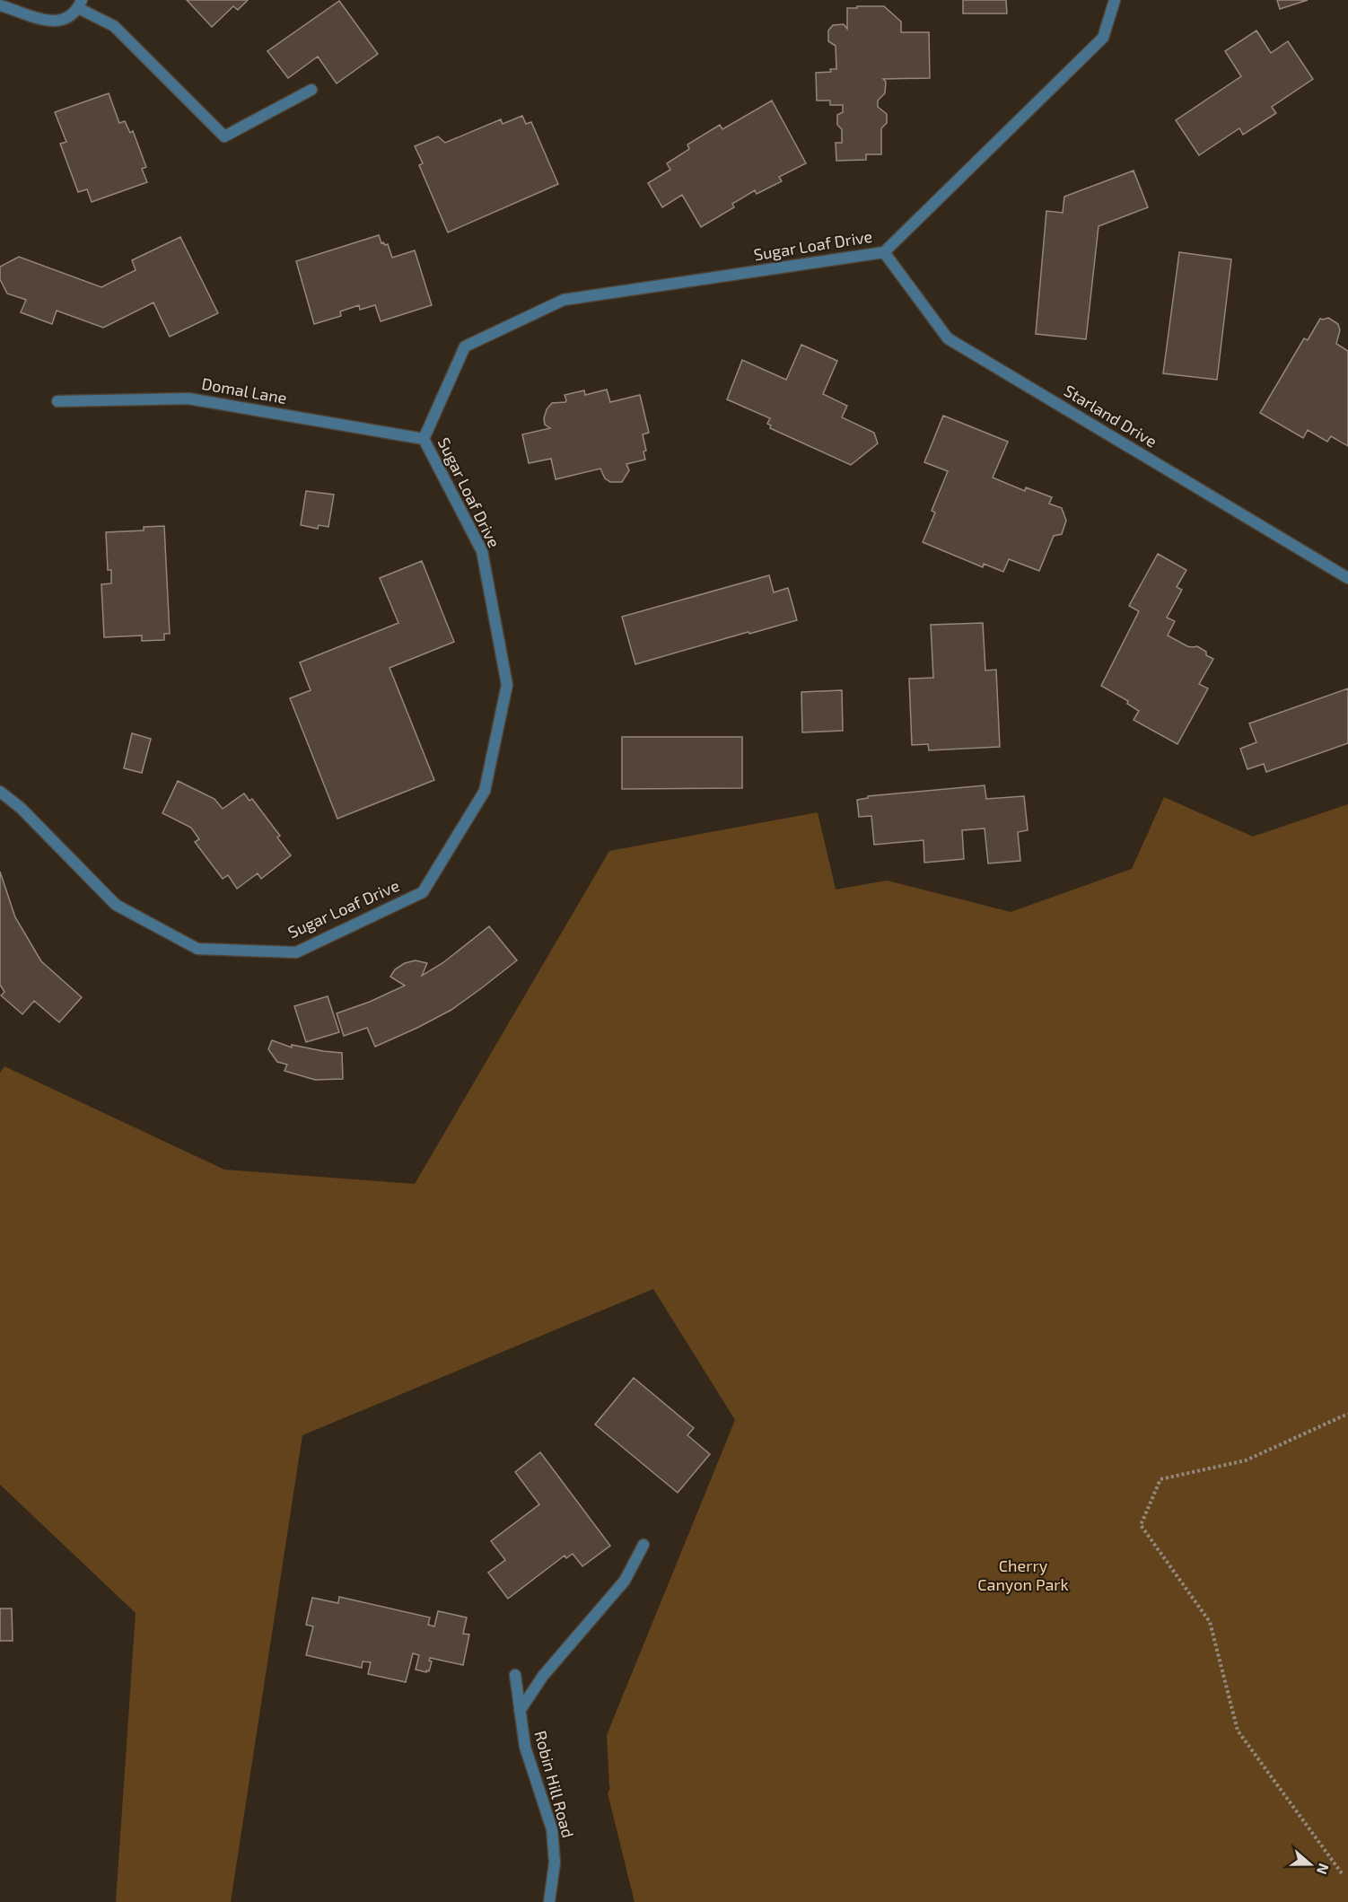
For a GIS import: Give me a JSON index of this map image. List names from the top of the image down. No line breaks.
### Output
{"streets":{"street":["Sugar Loaf Drive","Domal Lane","Starland Drive","Robin Hill Road"]},"crossings":[["Sugar Loaf Drive","Domal Lane"],["Sugar Loaf Drive","Starland Drive"]],"parks":["Cherry Canyon Park"],"north":"right"}
